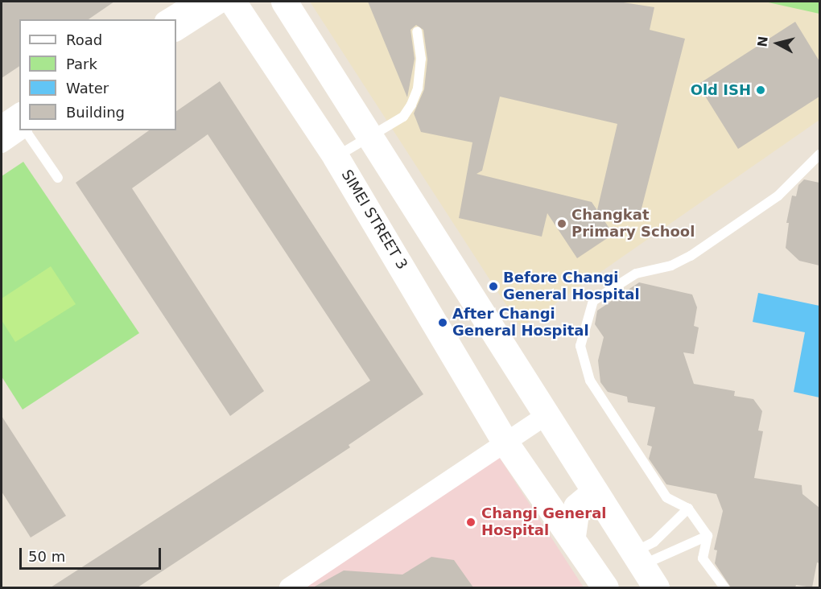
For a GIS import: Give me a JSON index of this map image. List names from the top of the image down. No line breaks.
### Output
{"streets":{"main road":["SIMEI STREET 3"]},"places":["Old ISH","Changkat Primary School","Before Changi General Hospital","After Changi General Hospital","Changi General Hospital"],"legend":["Road","Park","Water","Building"],"scale_bar":"50 m","north":"left"}
